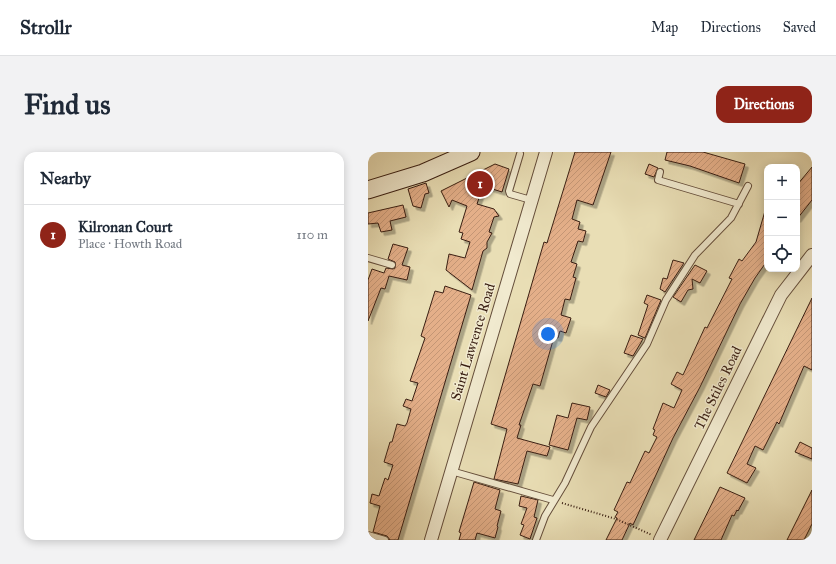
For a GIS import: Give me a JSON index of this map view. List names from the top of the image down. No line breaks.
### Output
{"streets":{"street":["Saint Lawrence Road","The Stiles Road"]},"page":{"header":"Strollr","nav":["Map","Directions","Saved"],"buttons":"Directions","title":"Find us","heading":"Nearby","map_buttons":["+","−"],"pins":"1","list":[{"mark":"1","name":"Kilronan Court","note":"Place · Howth Road","value":"110 m"}]}}
